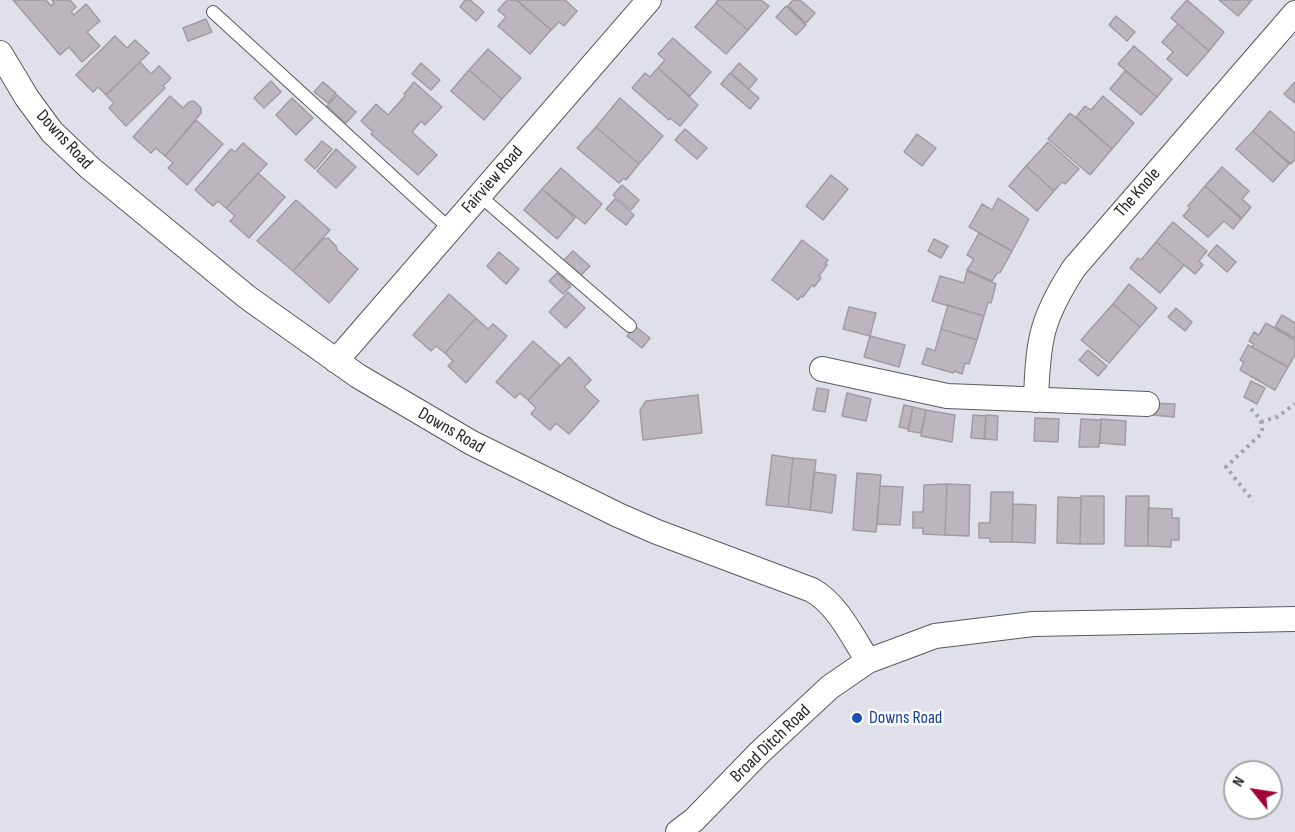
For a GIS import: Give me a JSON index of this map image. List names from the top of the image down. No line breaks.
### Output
{"streets":{"street":["Downs Road","Fairview Road","The Knole","Broad Ditch Road"]},"crossings":[["Downs Road","Fairview Road"],["Downs Road","Broad Ditch Road"]],"places":["Downs Road"],"north":"top left"}
